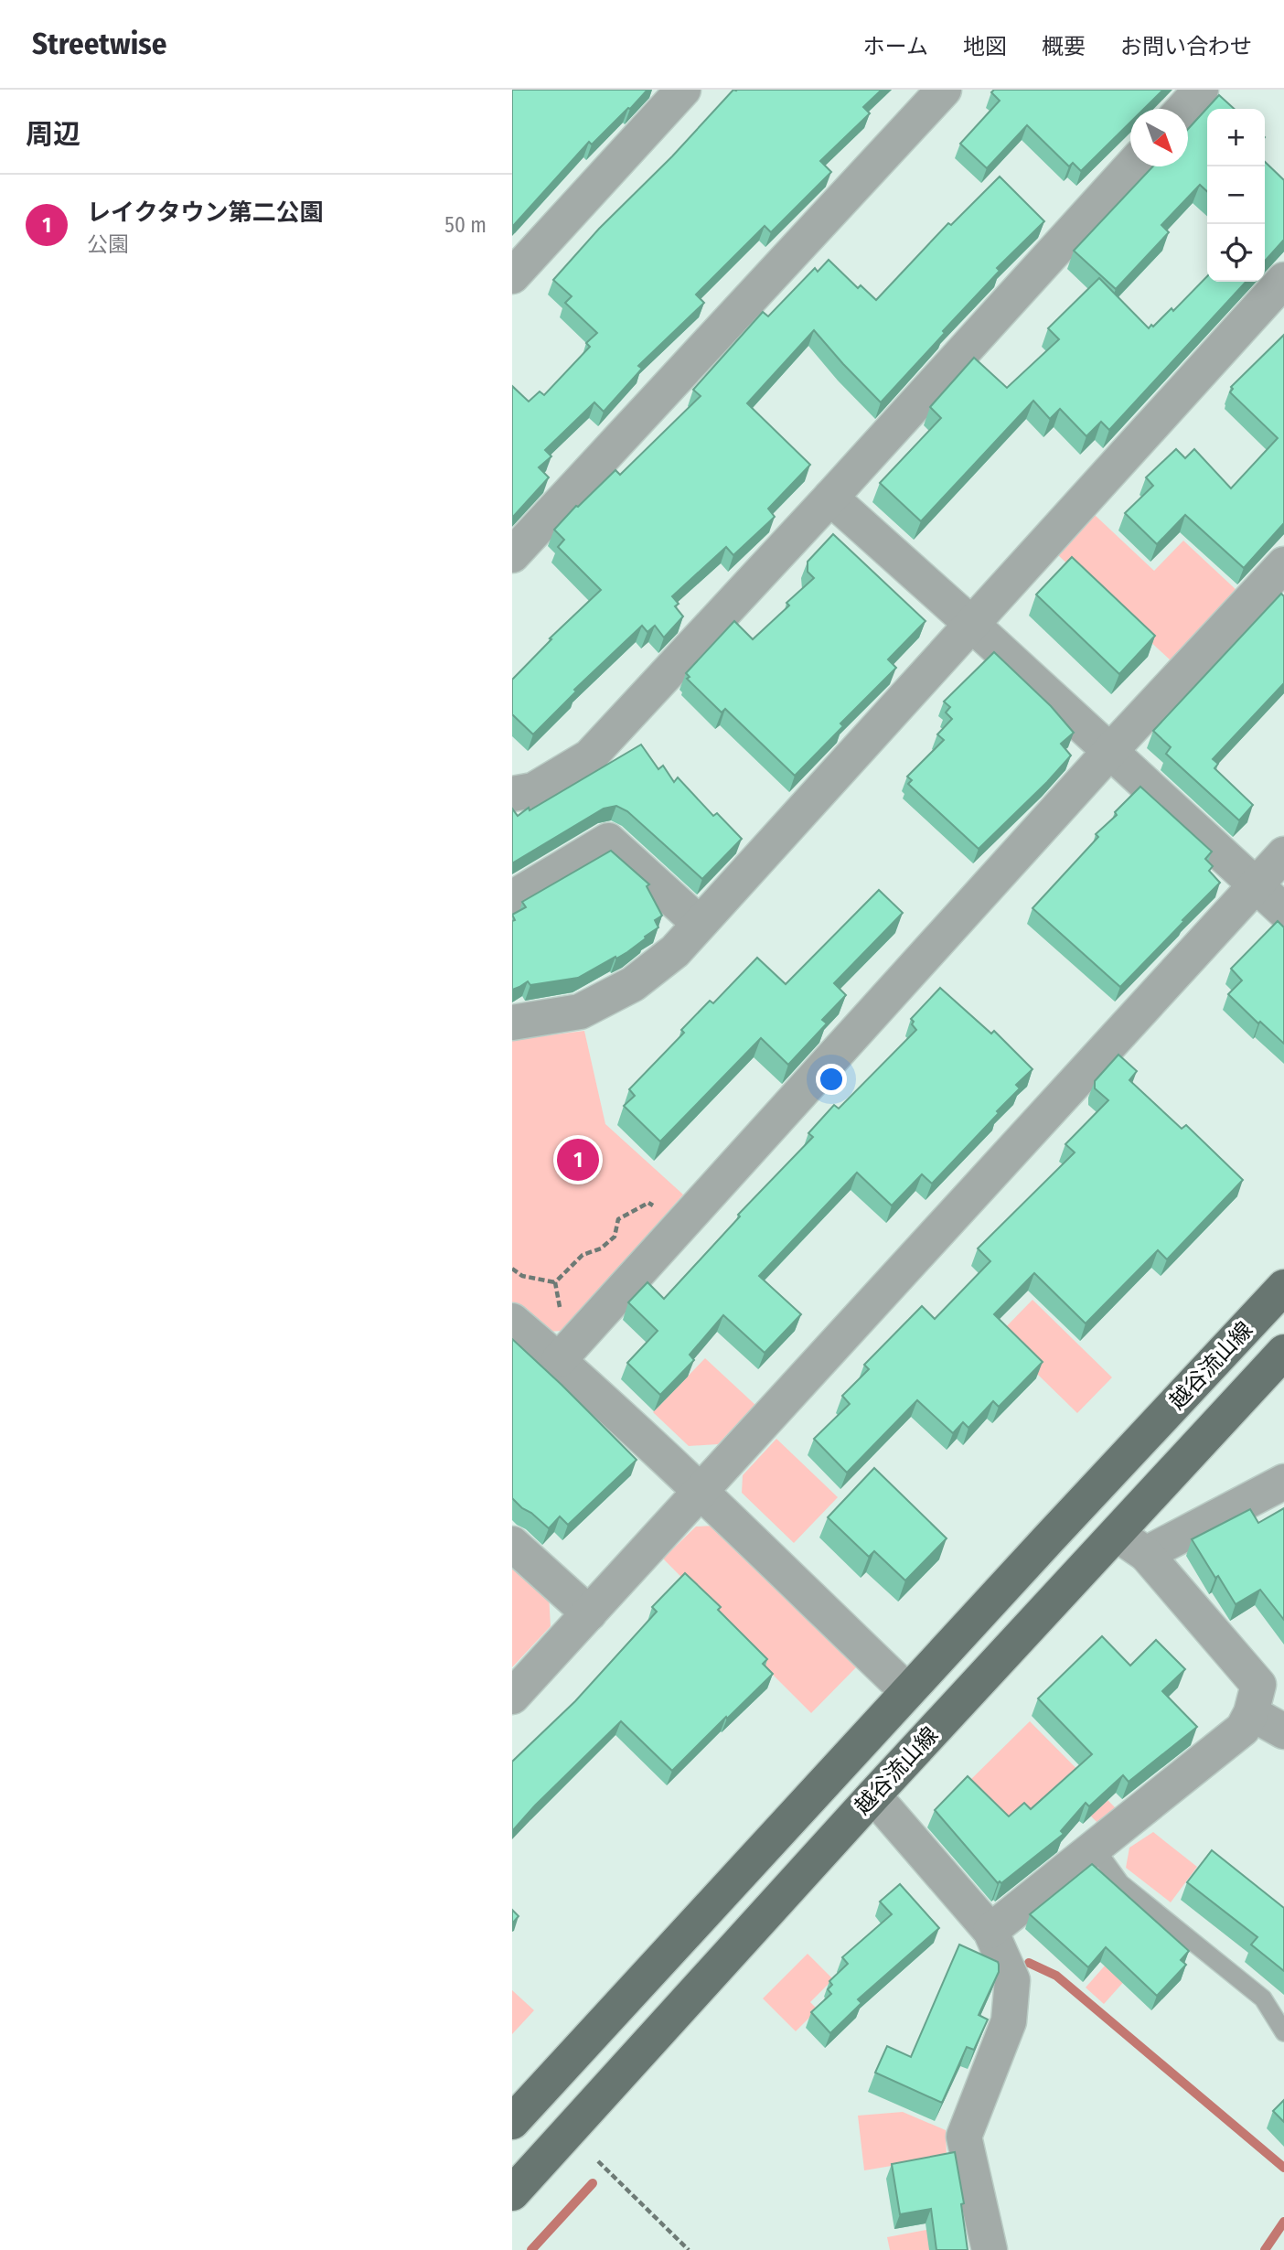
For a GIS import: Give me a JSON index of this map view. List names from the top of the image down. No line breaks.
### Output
{"streets":{"main road":["越谷流山線"]},"north":"bottom right","page":{"header":"Streetwise","nav":["ホーム","地図","概要","お問い合わせ"],"heading":"周辺","map_buttons":["+","−"],"list":[{"mark":"1","name":"レイクタウン第二公園","note":"公園","value":"50 m"}],"pins":"1"}}
